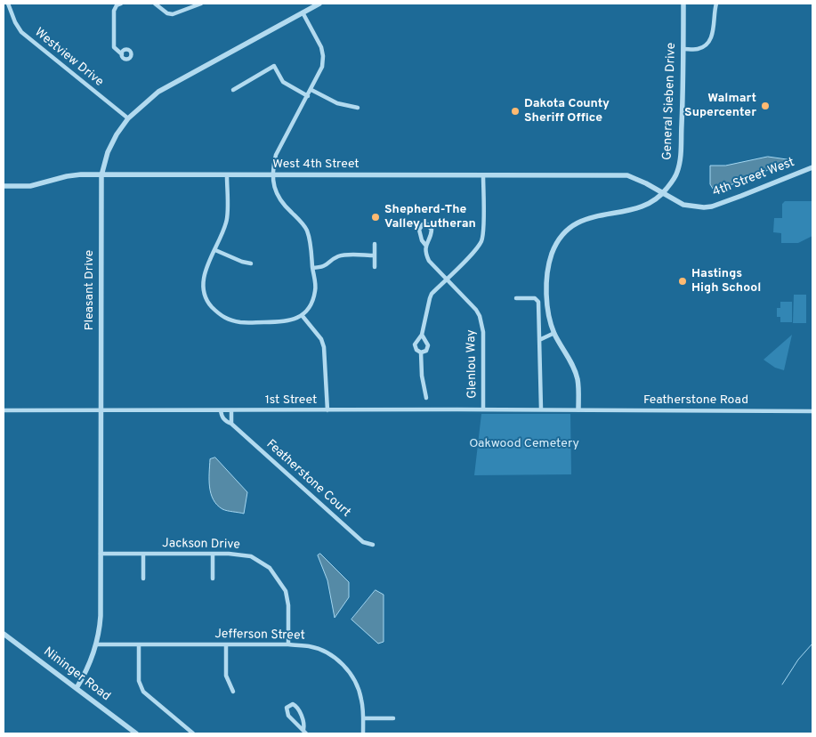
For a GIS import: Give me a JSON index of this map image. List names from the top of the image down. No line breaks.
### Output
{"streets":{"street":["Westview Drive","General Sieben Drive","West 4th Street","4th Street West","Pleasant Drive","Glenlou Way","1st Street","Featherstone Road","Featherstone Court","Jackson Drive","Jefferson Street","Nininger Road"]},"crossings":[["Westview Drive","Pleasant Drive"],["General Sieben Drive","4th Street West"],["General Sieben Drive","1st Street"],["General Sieben Drive","Featherstone Road"],["West 4th Street","4th Street West"],["West 4th Street","Pleasant Drive"],["Pleasant Drive","1st Street"],["Pleasant Drive","Jackson Drive"],["Pleasant Drive","Jefferson Street"],["Pleasant Drive","Nininger Road"],["Glenlou Way","1st Street"],["1st Street","Featherstone Road"],["1st Street","Featherstone Court"],["Jackson Drive","Jefferson Street"]],"parks":["Oakwood Cemetery"],"places":["Walmart Supercenter","Dakota County Sheriff Office","Shepherd-The Valley Lutheran","Hastings High School"]}
